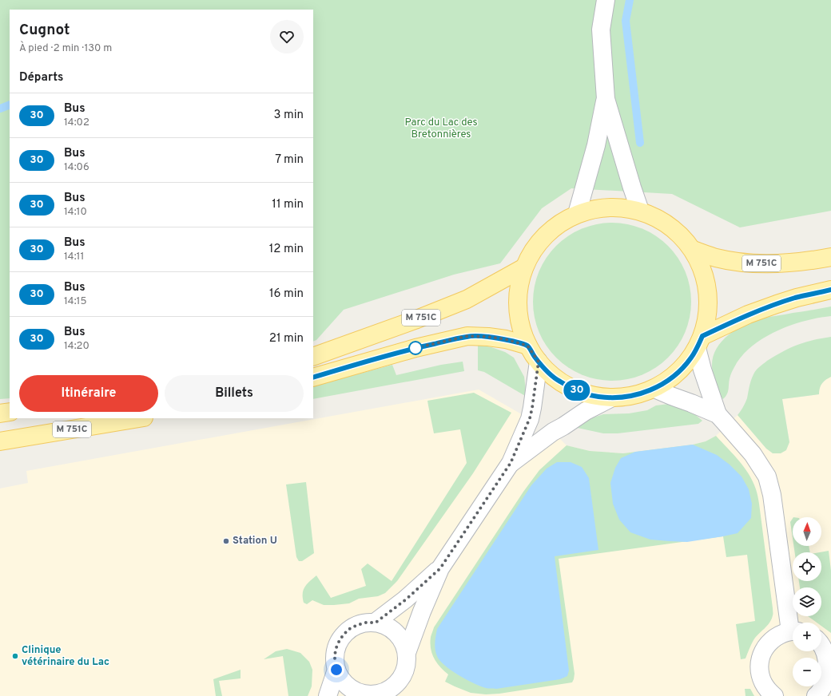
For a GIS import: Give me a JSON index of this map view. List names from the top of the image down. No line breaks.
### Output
{"streets":{"main road":["M 751C"]},"parks":["Parc du Lac des Bretonnières"],"places":["Station U","Clinique vétérinaire du Lac"],"lines":["bus line 30"],"north":"top","page":{"on_map":"30","heading":[["Cugnot","À pied · 2 min · 130 m"],"Départs"],"list":[{"mark":"30","name":"Bus","note":"14:02","value":"3 min"},{"mark":"30","name":"Bus","note":"14:06","value":"7 min"},{"mark":"30","name":"Bus","note":"14:10","value":"11 min"},{"mark":"30","name":"Bus","note":"14:11","value":"12 min"},{"mark":"30","name":"Bus","note":"14:15","value":"16 min"},{"mark":"30","name":"Bus","note":"14:20","value":"21 min"}],"buttons":["Itinéraire","Billets"],"map_buttons":["+","−"]}}
